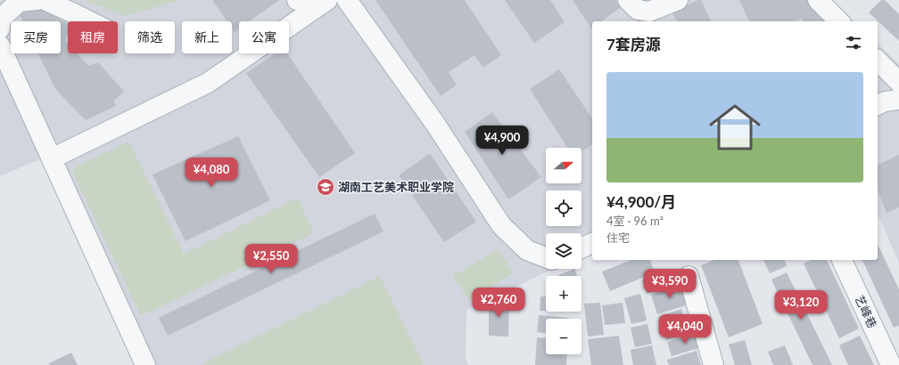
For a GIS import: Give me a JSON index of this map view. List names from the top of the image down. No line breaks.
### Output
{"streets":{"street":["艺峰巷"]},"places":{"school or university":["湖南工艺美术职业学院"]},"north":"right","page":{"chip":["买房","租房","筛选","新上","公寓"],"heading":"7套房源","list":[{"name":"¥4,900/月","note":"4室 · 96 m² · 住宅"}],"price":["¥4,900","¥4,080","¥2,550","¥3,590","¥2,760","¥3,120","¥4,040"],"map_buttons":["+","−"]}}
